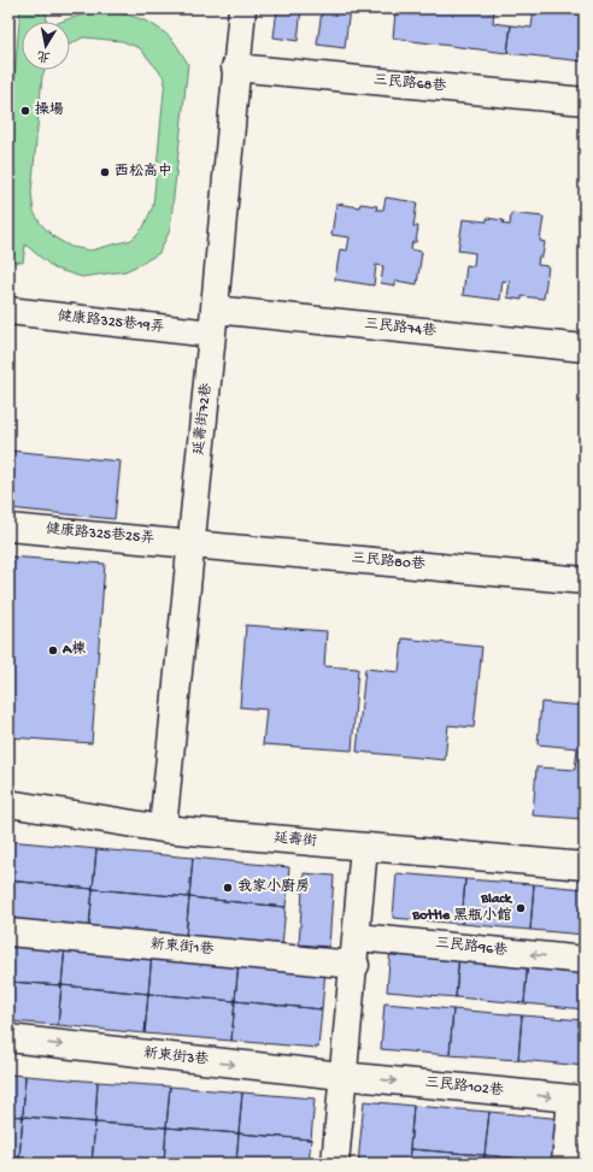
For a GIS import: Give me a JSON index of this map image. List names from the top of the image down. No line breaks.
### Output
{"streets":{"street":["三民路68巷","健康路325巷19弄","三民路74巷","延壽街72巷","健康路325巷25弄","三民路80巷","延壽街","新東街1巷","三民路96巷","新東街3巷","三民路102巷"]},"crossings":[["三民路68巷","延壽街72巷"],["健康路325巷19弄","三民路74巷"],["健康路325巷19弄","延壽街72巷"],["三民路74巷","延壽街72巷"],["延壽街72巷","健康路325巷25弄"],["延壽街72巷","三民路80巷"],["延壽街72巷","延壽街"],["健康路325巷25弄","三民路80巷"],["新東街3巷","三民路102巷"]],"one_way":["三民路96巷","新東街3巷","三民路102巷"],"places":["操場","西松高中","A棟","我家小廚房","Black Bottle 黑瓶小館"],"north":"bottom"}
